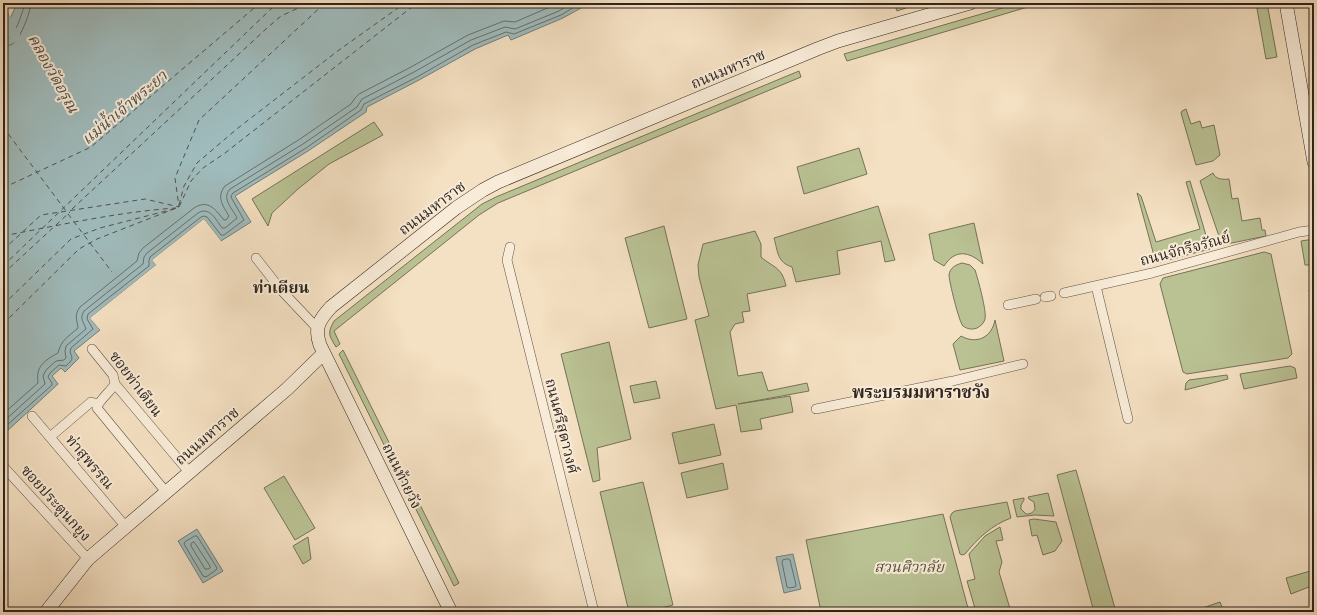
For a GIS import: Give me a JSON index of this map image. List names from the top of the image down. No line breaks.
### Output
{"streets":{"street":["ถนนมหาราช","ถนนจักรีจรัณย์","ซอยท่าเตียน","ถนนศรีสุดาวงศ์","ท่าสุพรรณ","ถนนท้ายวัง","ซอยประตูนกยูง"]},"crossings":[["ถนนมหาราช","ซอยท่าเตียน"],["ถนนมหาราช","ท่าสุพรรณ"],["ถนนมหาราช","ถนนท้ายวัง"],["ถนนมหาราช","ซอยประตูนกยูง"]],"districts":["ท่าเตียน","พระบรมมหาราชวัง"],"water":["คลองวัดอรุณ","แม่น้ำเจ้าพระยา"],"parks":["สวนศิวาลัย"]}
